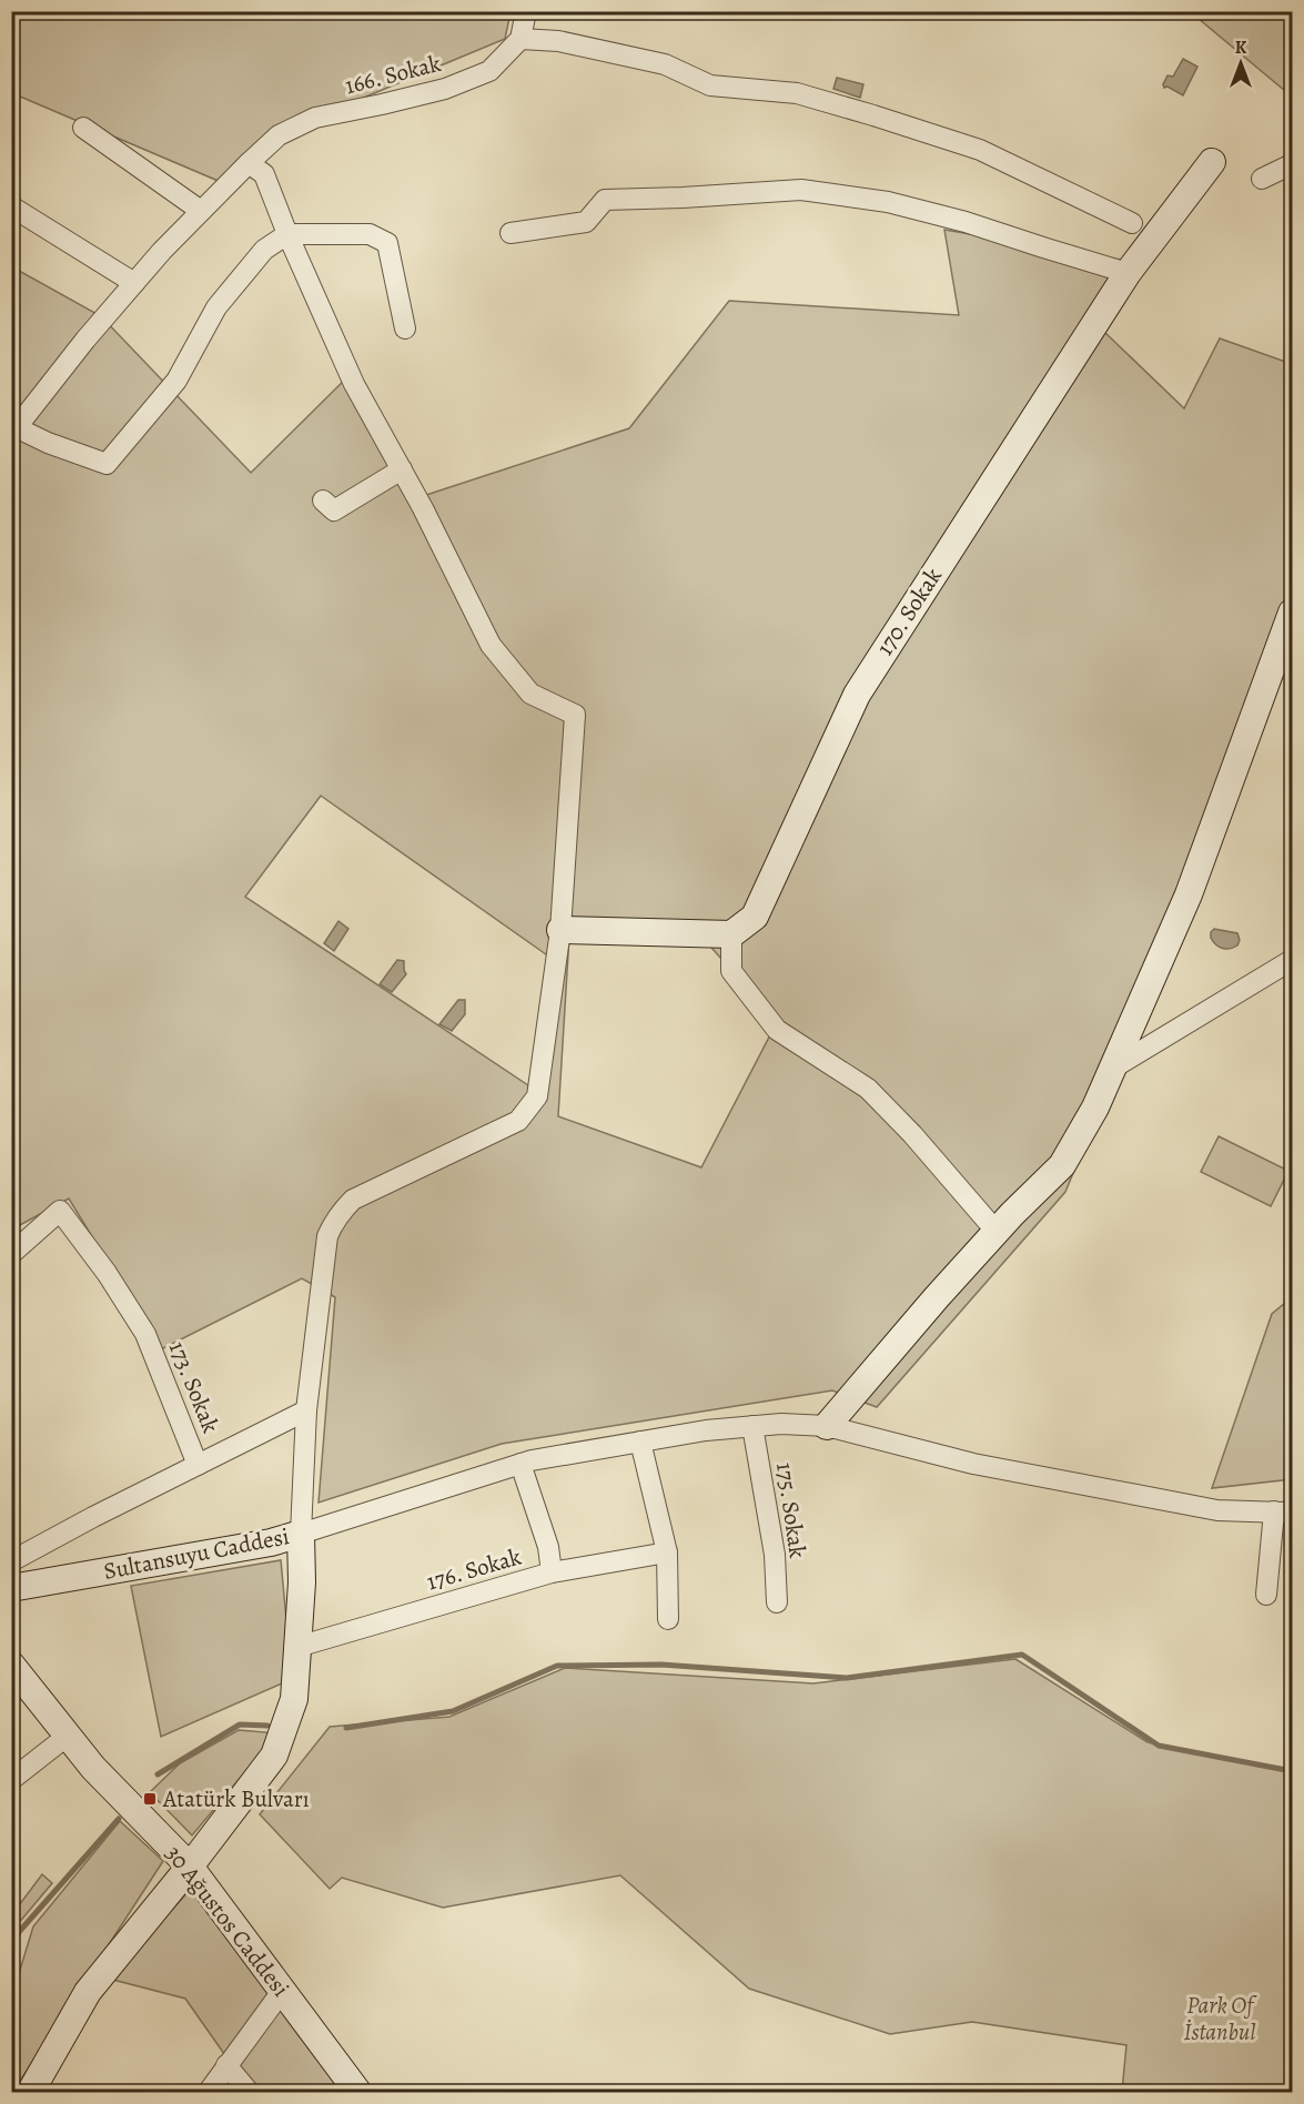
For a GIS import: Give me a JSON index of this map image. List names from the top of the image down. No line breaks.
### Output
{"streets":{"street":["166. Sokak","170. Sokak","173. Sokak","175. Sokak","Sultansuyu Caddesi","176. Sokak","30 Ağustos Caddesi"]},"crossings":[["Sultansuyu Caddesi","176. Sokak"],["Sultansuyu Caddesi","30 Ağustos Caddesi"]],"parks":["Park Of İstanbul"],"places":{"transit":["Atatürk Bulvarı"]},"north":"top"}
